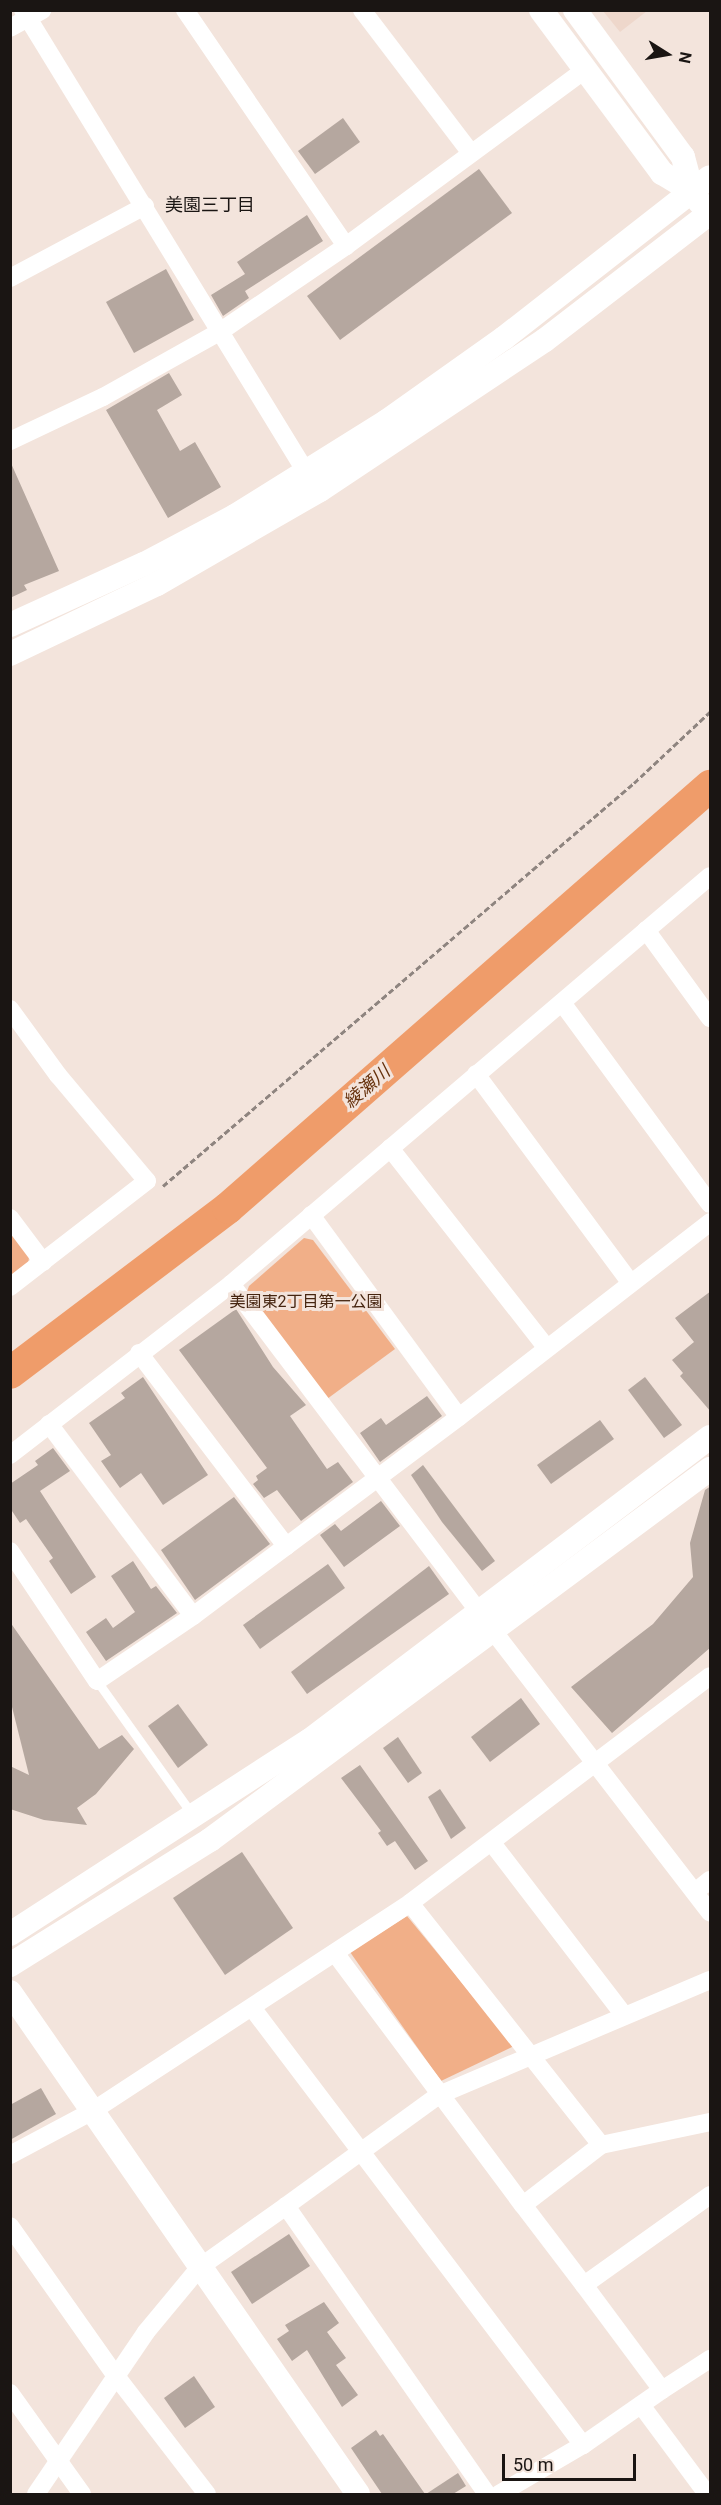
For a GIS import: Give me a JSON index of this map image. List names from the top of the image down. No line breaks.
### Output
{"districts":["美園三丁目"],"water":["綾瀬川"],"parks":["美園東2丁目第一公園"],"scale_bar":"50 m","north":"right"}
